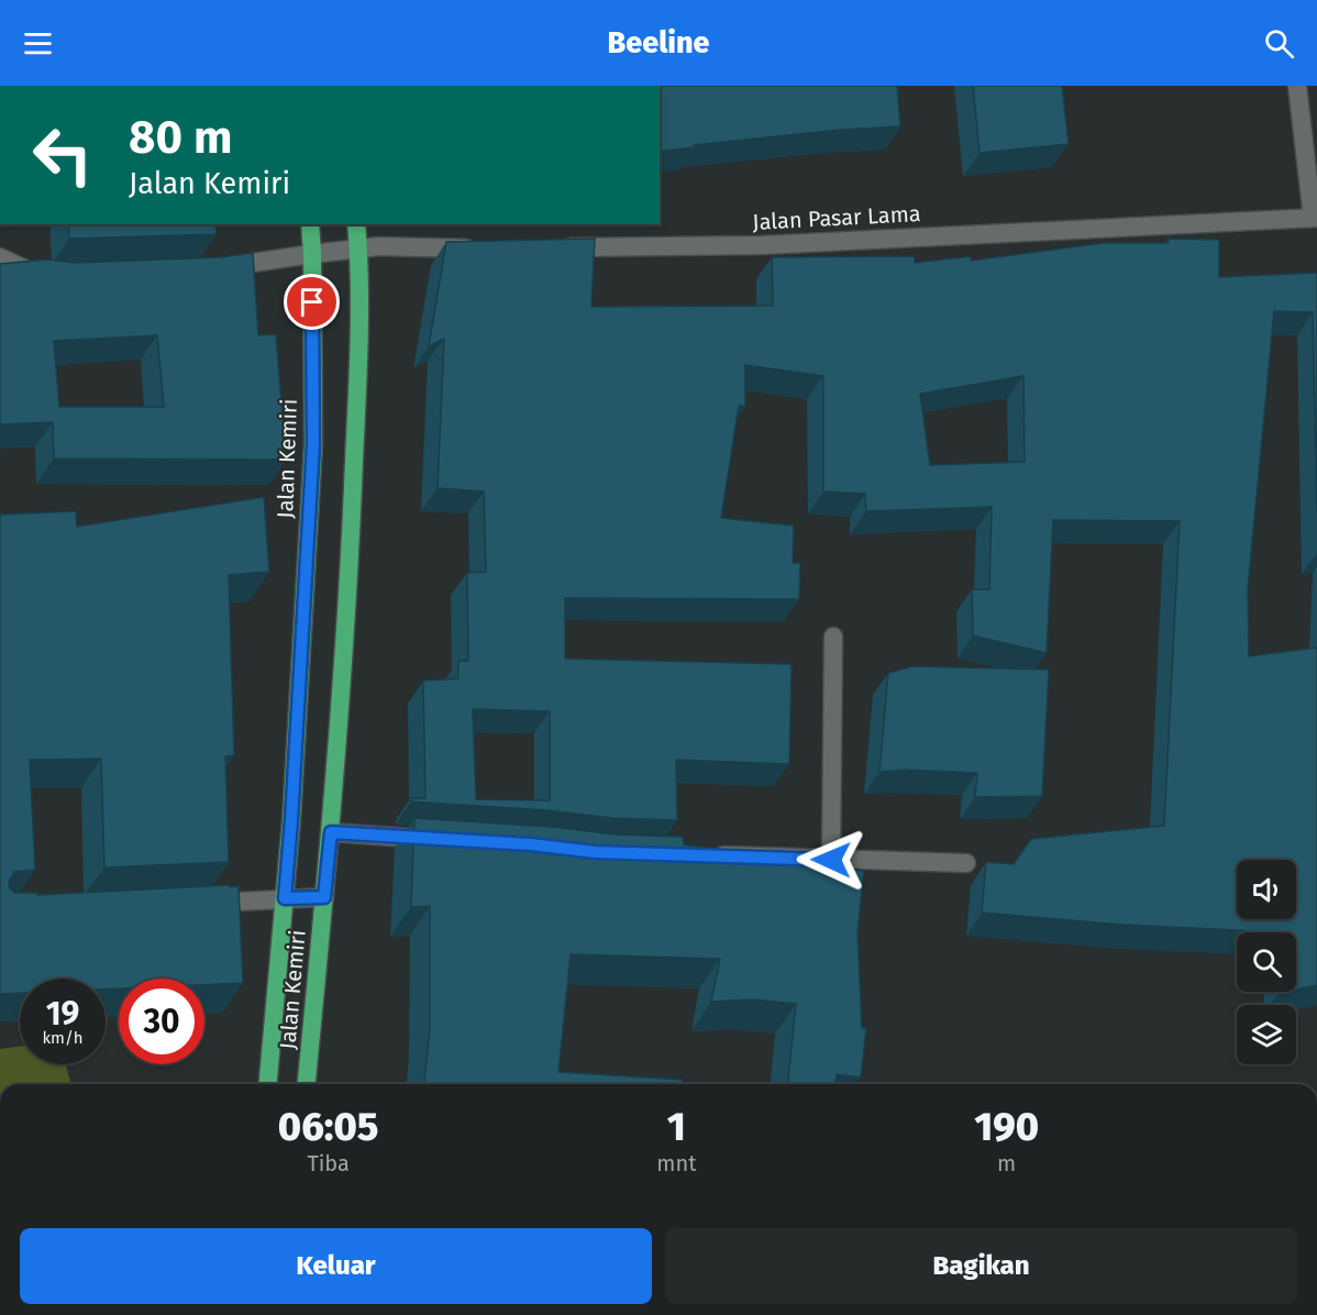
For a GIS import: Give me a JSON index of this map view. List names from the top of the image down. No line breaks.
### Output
{"streets":{"highway":["Jalan Kemiri"],"street":["Jalan Pasar Lama"]},"page":{"header":"Beeline","turn":["80 m","Jalan Kemiri"],"speed":"19 km/h","limit":"30","eta":["06:05","Tiba","1","mnt","190","m"],"buttons":["Keluar","Bagikan"]}}
